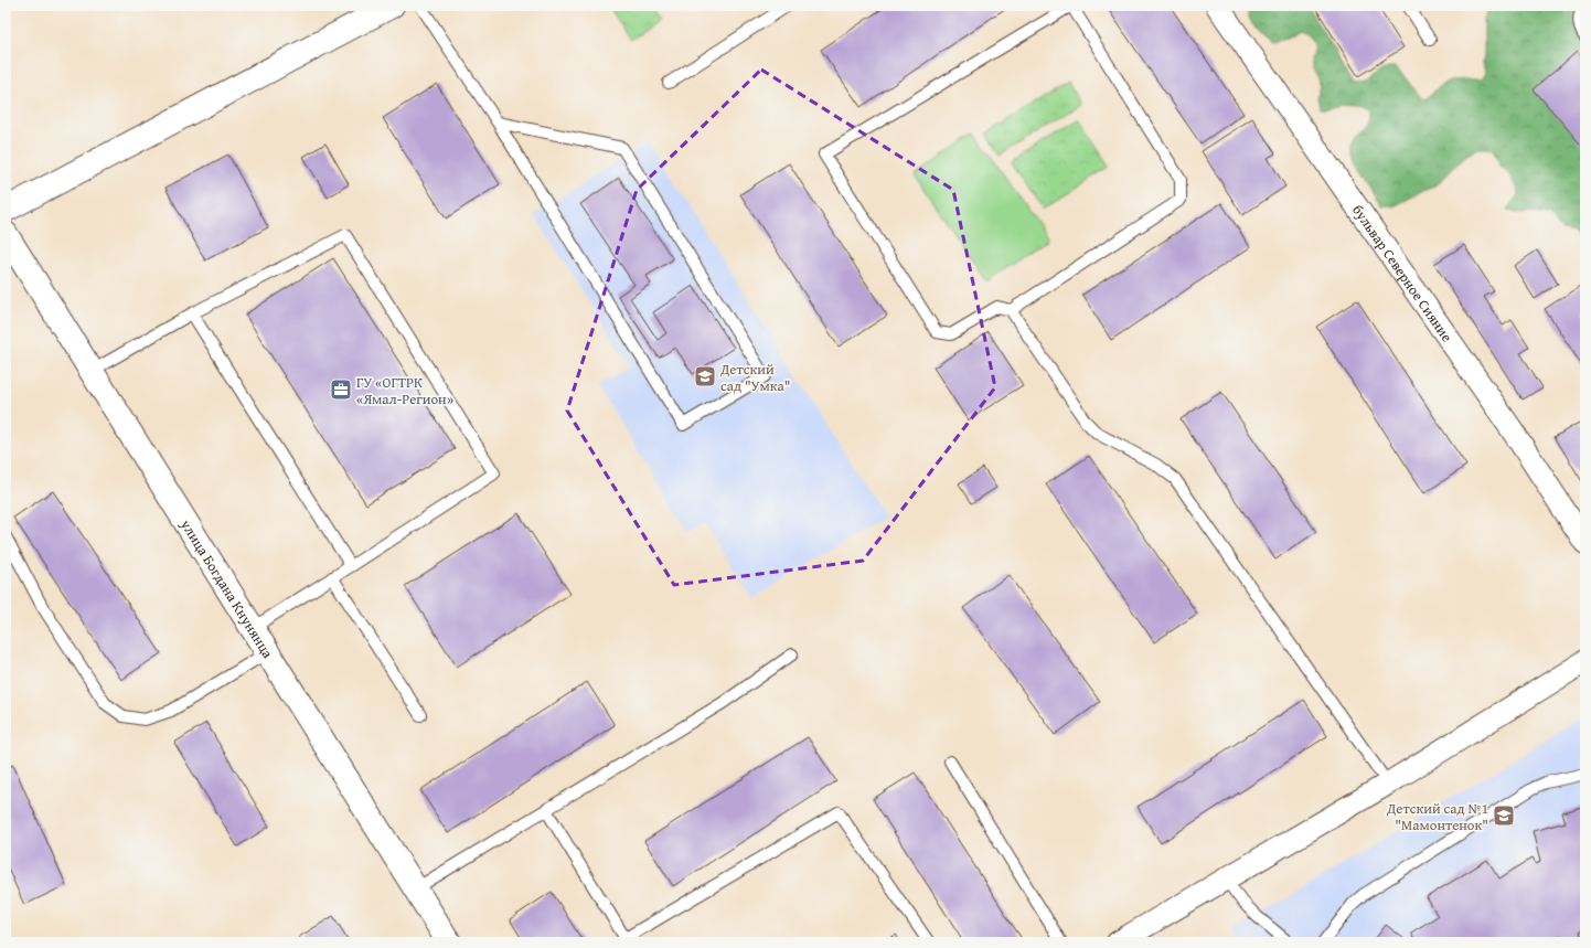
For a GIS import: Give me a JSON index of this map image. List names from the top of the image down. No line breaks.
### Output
{"streets":{"main road":["улица Богдана Кнунянца"],"street":["бульвар Северное Сияние"]},"places":{"school or university":["Детский сад \"Умка\"","Детский сад №1 \"Мамонтенок\""],"office":["ГУ «ОГТРК «Ямал-Регион»"]}}
